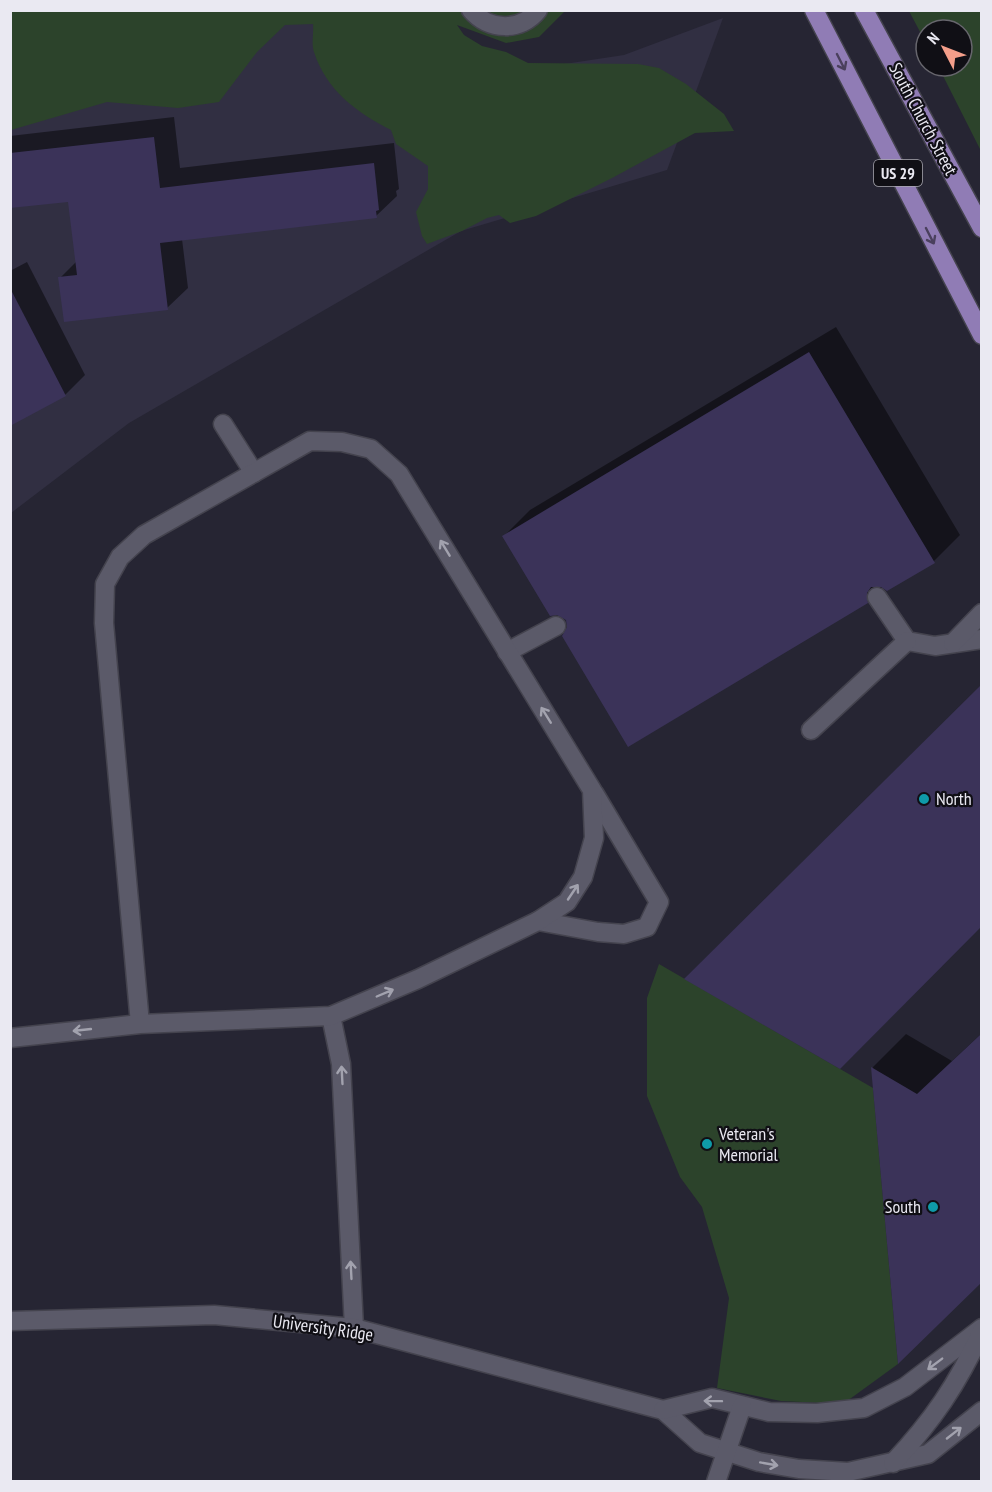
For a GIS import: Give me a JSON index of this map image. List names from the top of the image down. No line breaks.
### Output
{"streets":{"main road":["South Church Street","US 29"],"street":["University Ridge"]},"places":["North","Veteran's Memorial","South"],"north":"top left"}
